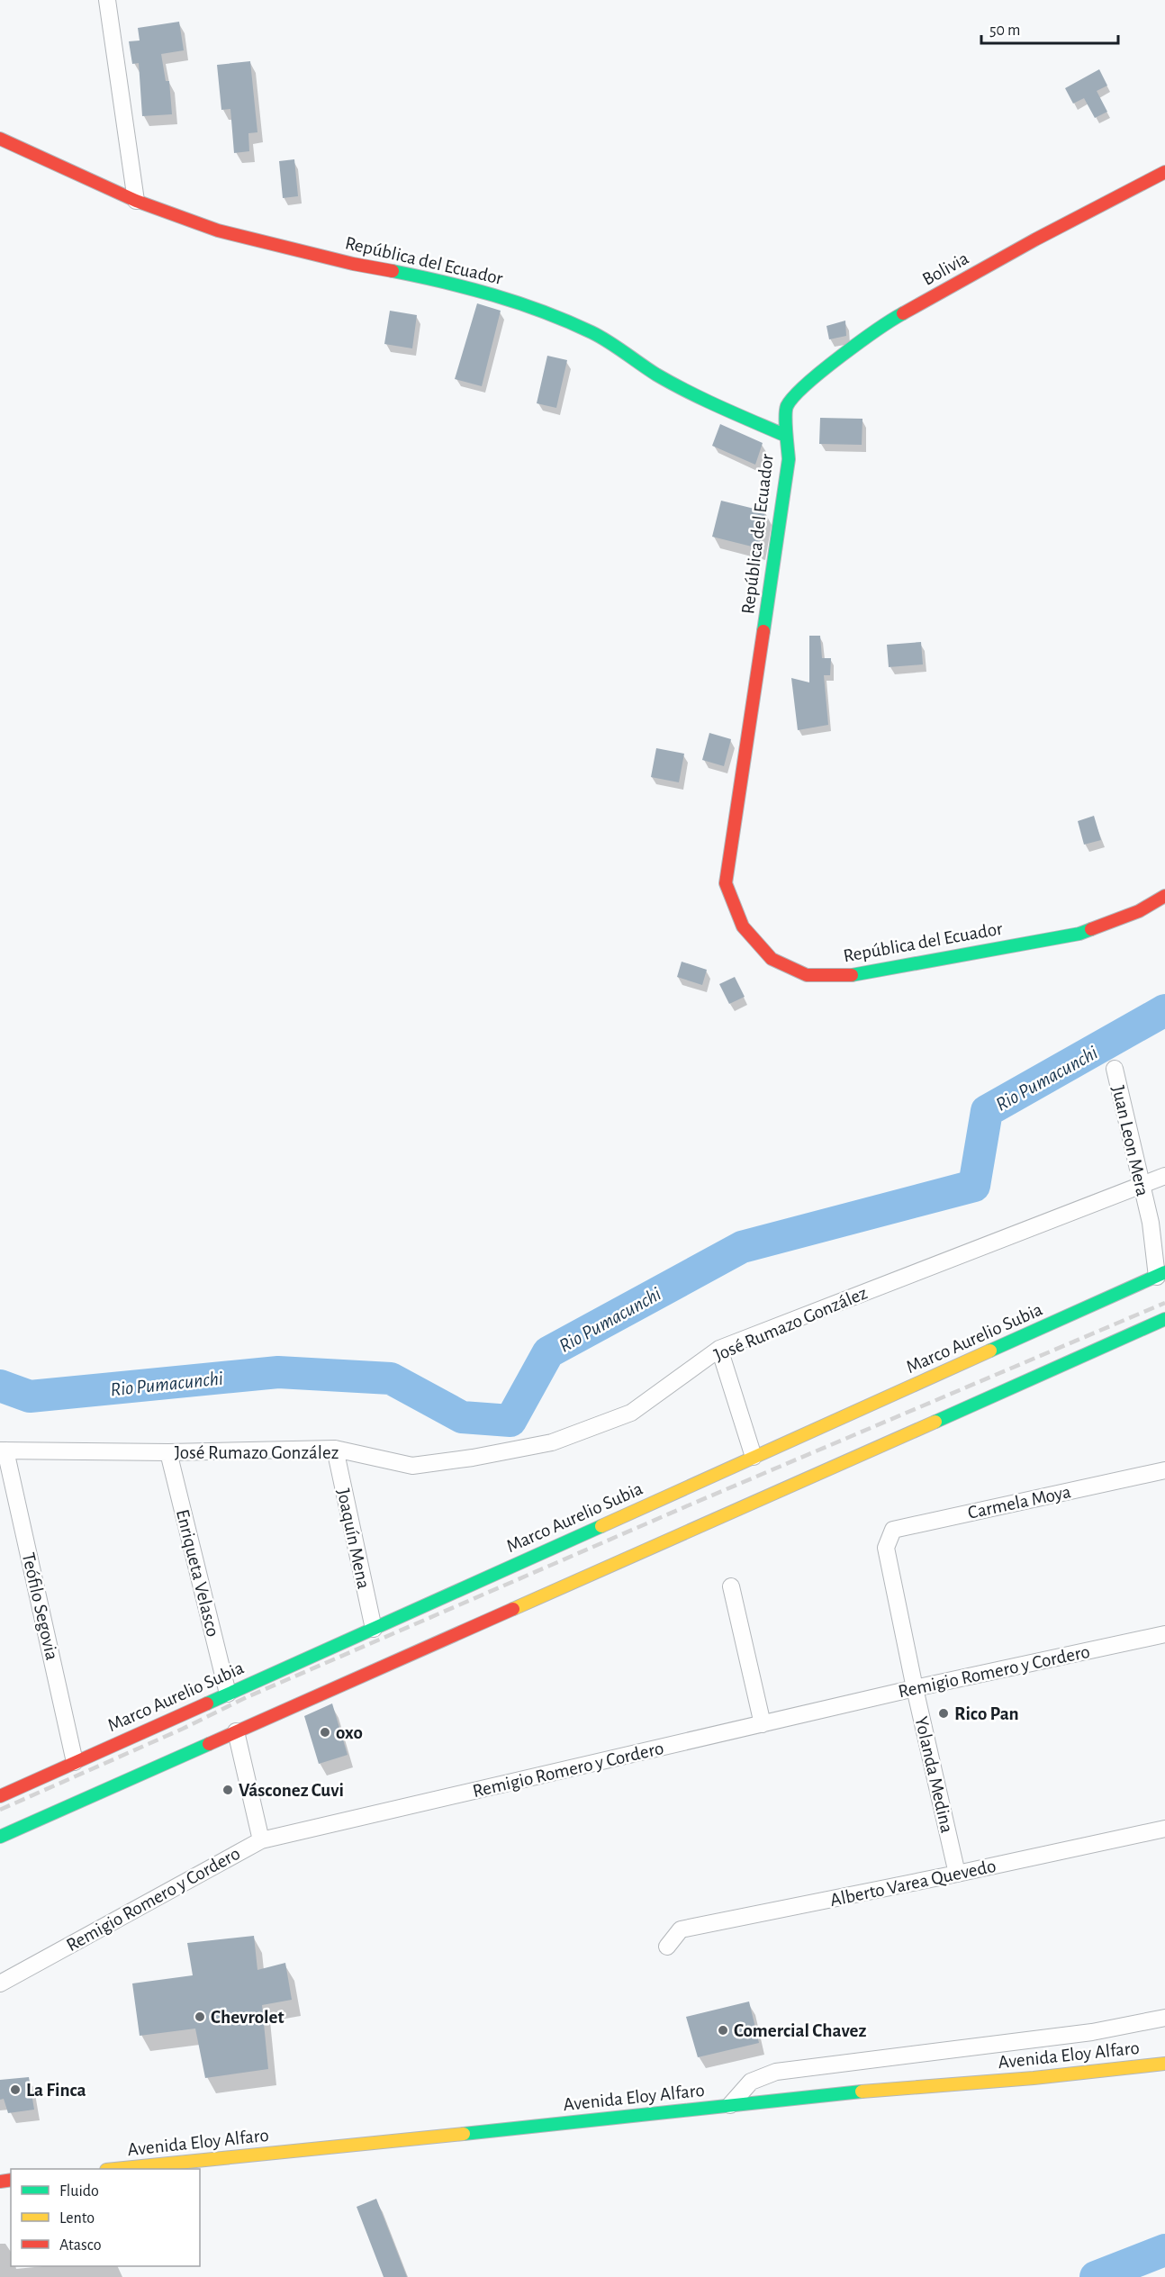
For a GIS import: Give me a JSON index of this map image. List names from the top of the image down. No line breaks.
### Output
{"streets":{"main road":["República del Ecuador","Bolivia","Marco Aurelio Subia","Avenida Eloy Alfaro"],"street":["Juan Leon Mera","José Rumazo González","Carmela Moya","Joaquín Mena","Enriqueta Velasco","Teófilo Segovia","Remigio Romero y Cordero","Yolanda Medina","Alberto Varea Quevedo"]},"crossings":[["República del Ecuador","Bolivia"],["Juan Leon Mera","José Rumazo González"],["Juan Leon Mera","Marco Aurelio Subia"],["José Rumazo González","Joaquín Mena"],["José Rumazo González","Enriqueta Velasco"],["José Rumazo González","Teófilo Segovia"],["Marco Aurelio Subia","Joaquín Mena"],["Marco Aurelio Subia","Enriqueta Velasco"],["Marco Aurelio Subia","Teófilo Segovia"],["Carmela Moya","Yolanda Medina"],["Remigio Romero y Cordero","Yolanda Medina"],["Yolanda Medina","Alberto Varea Quevedo"]],"water":["Rio Pumacunchi"],"places":["Rico Pan","oxo","Vásconez Cuvi","Chevrolet","Comercial Chavez","La Finca"],"legend":["Fluido","Lento","Atasco"],"scale_bar":"50 m"}
